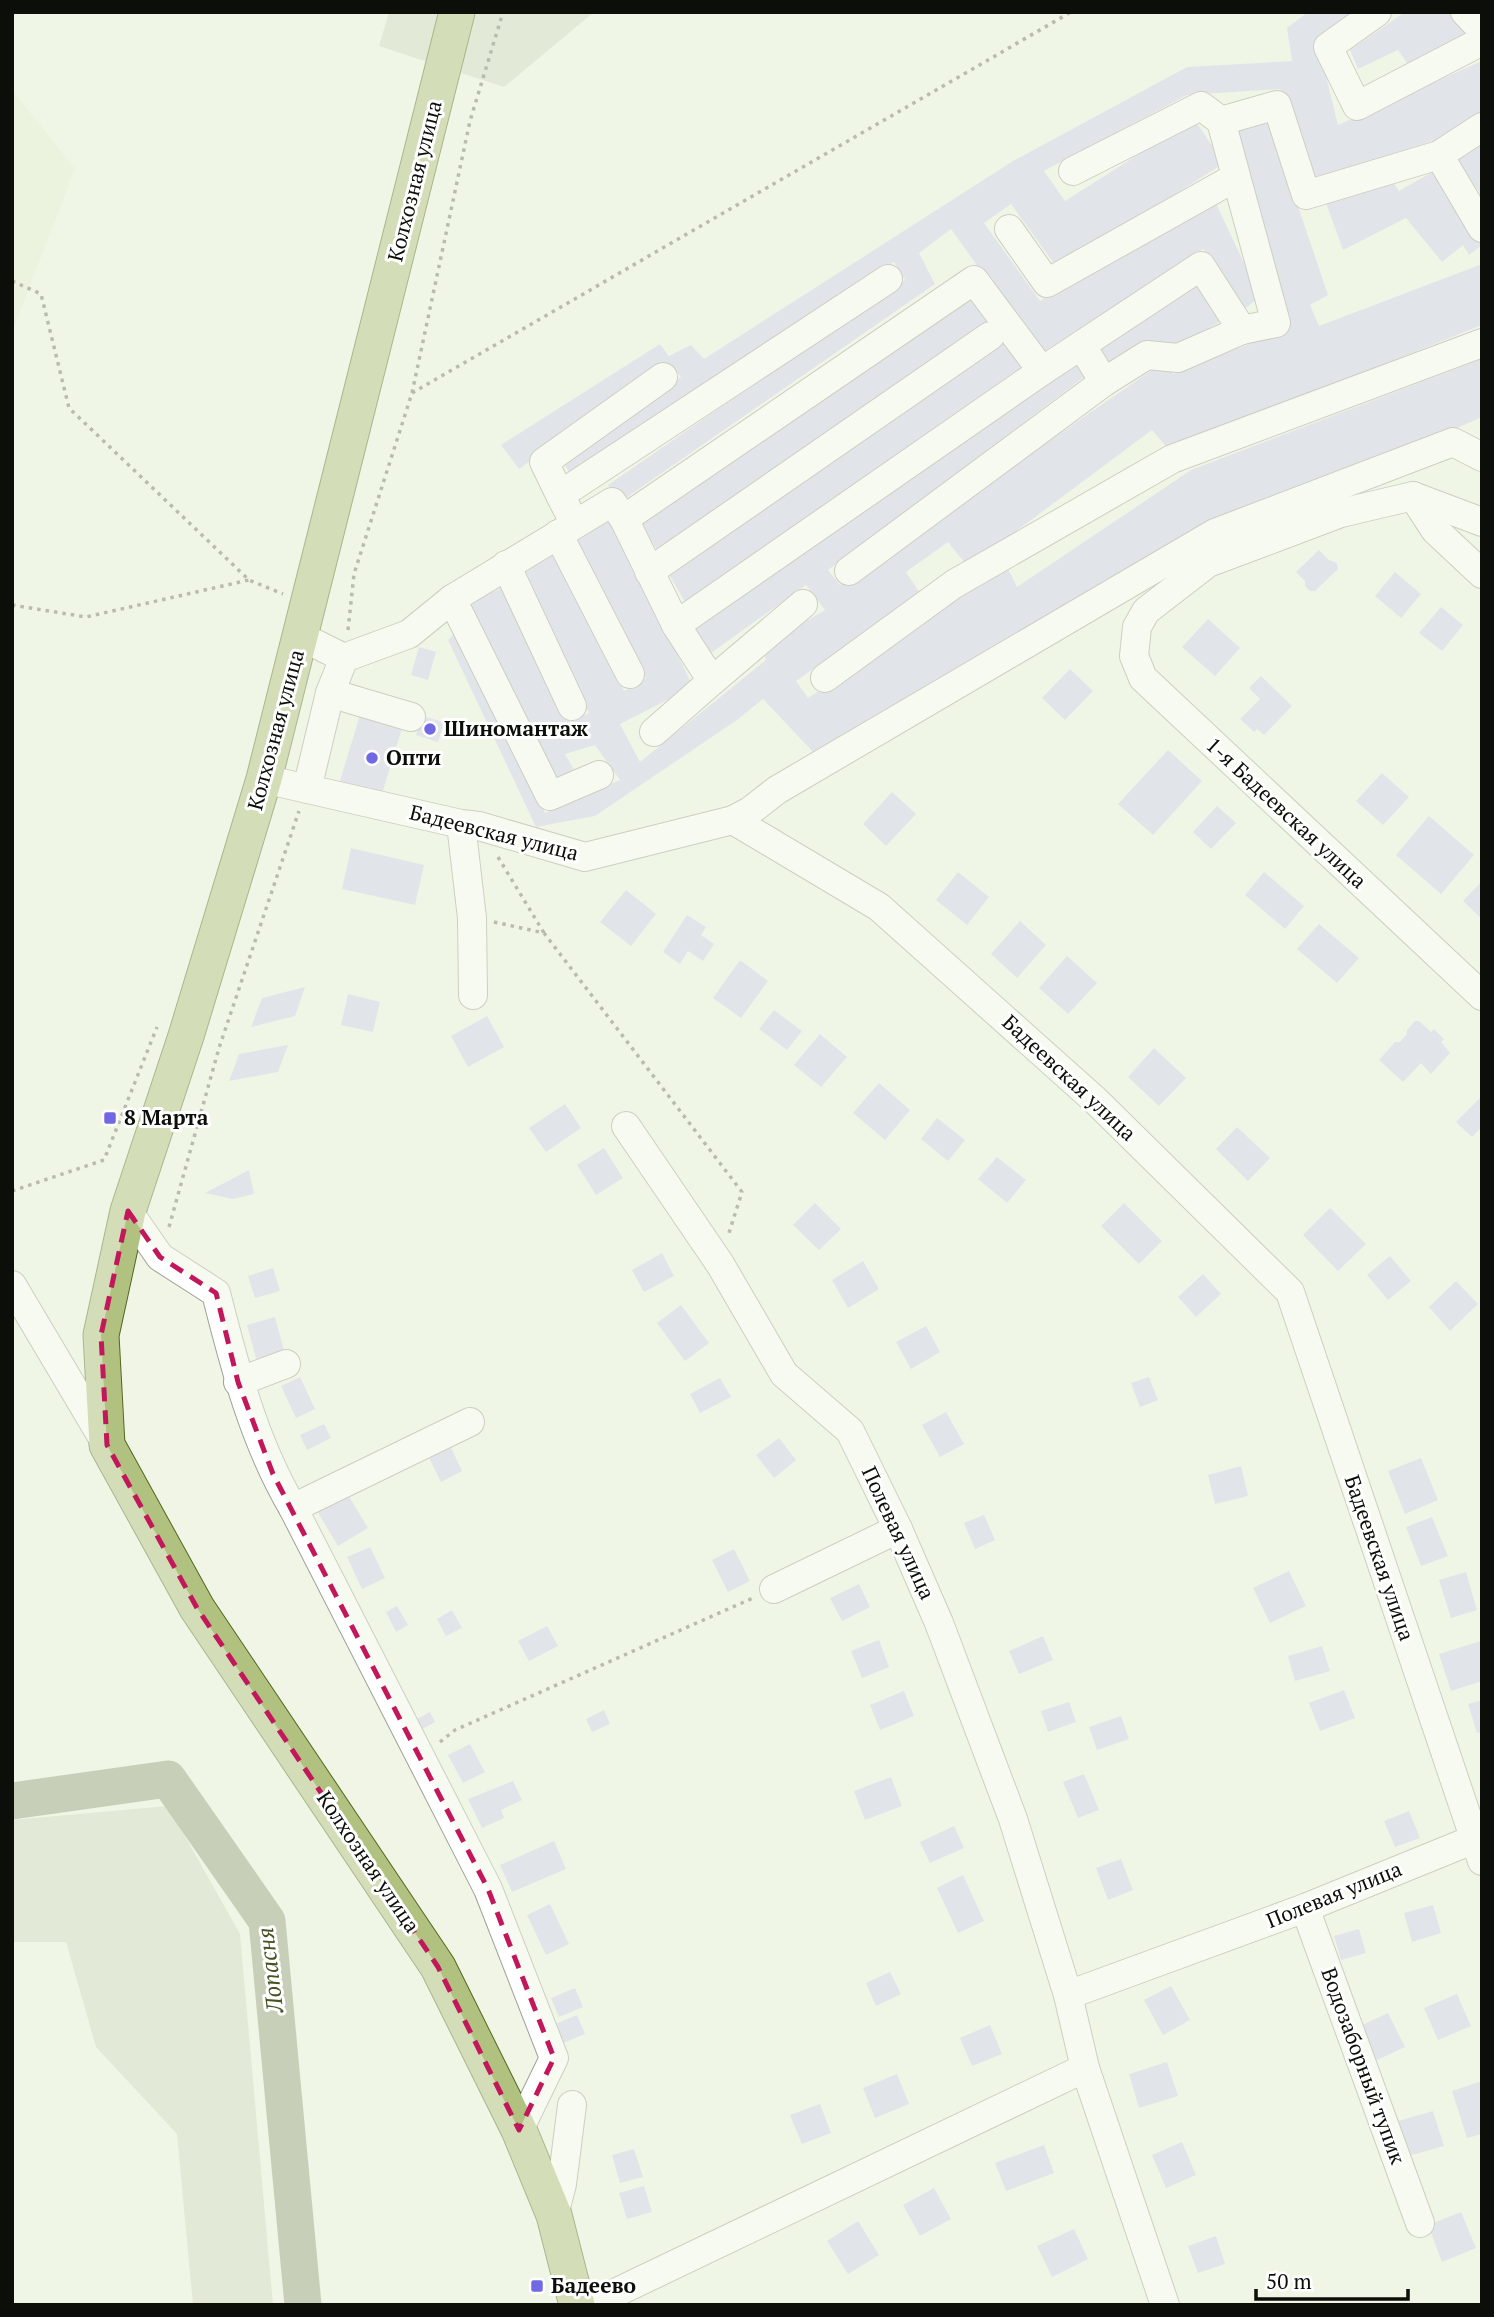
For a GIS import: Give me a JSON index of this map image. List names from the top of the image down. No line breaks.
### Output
{"streets":{"main road":["Колхозная улица"],"street":["1-я Бадеевская улица","Бадеевская улица","Полевая улица","Водозаборный тупик"]},"crossings":[["Колхозная улица","Бадеевская улица"],["Бадеевская улица","Полевая улица"],["Полевая улица","Водозаборный тупик"]],"water":["Лопасня"],"places":{"other":["Шиномантаж","Опти"],"transit":["8 Марта","Бадеево"]},"scale_bar":"50 m"}
